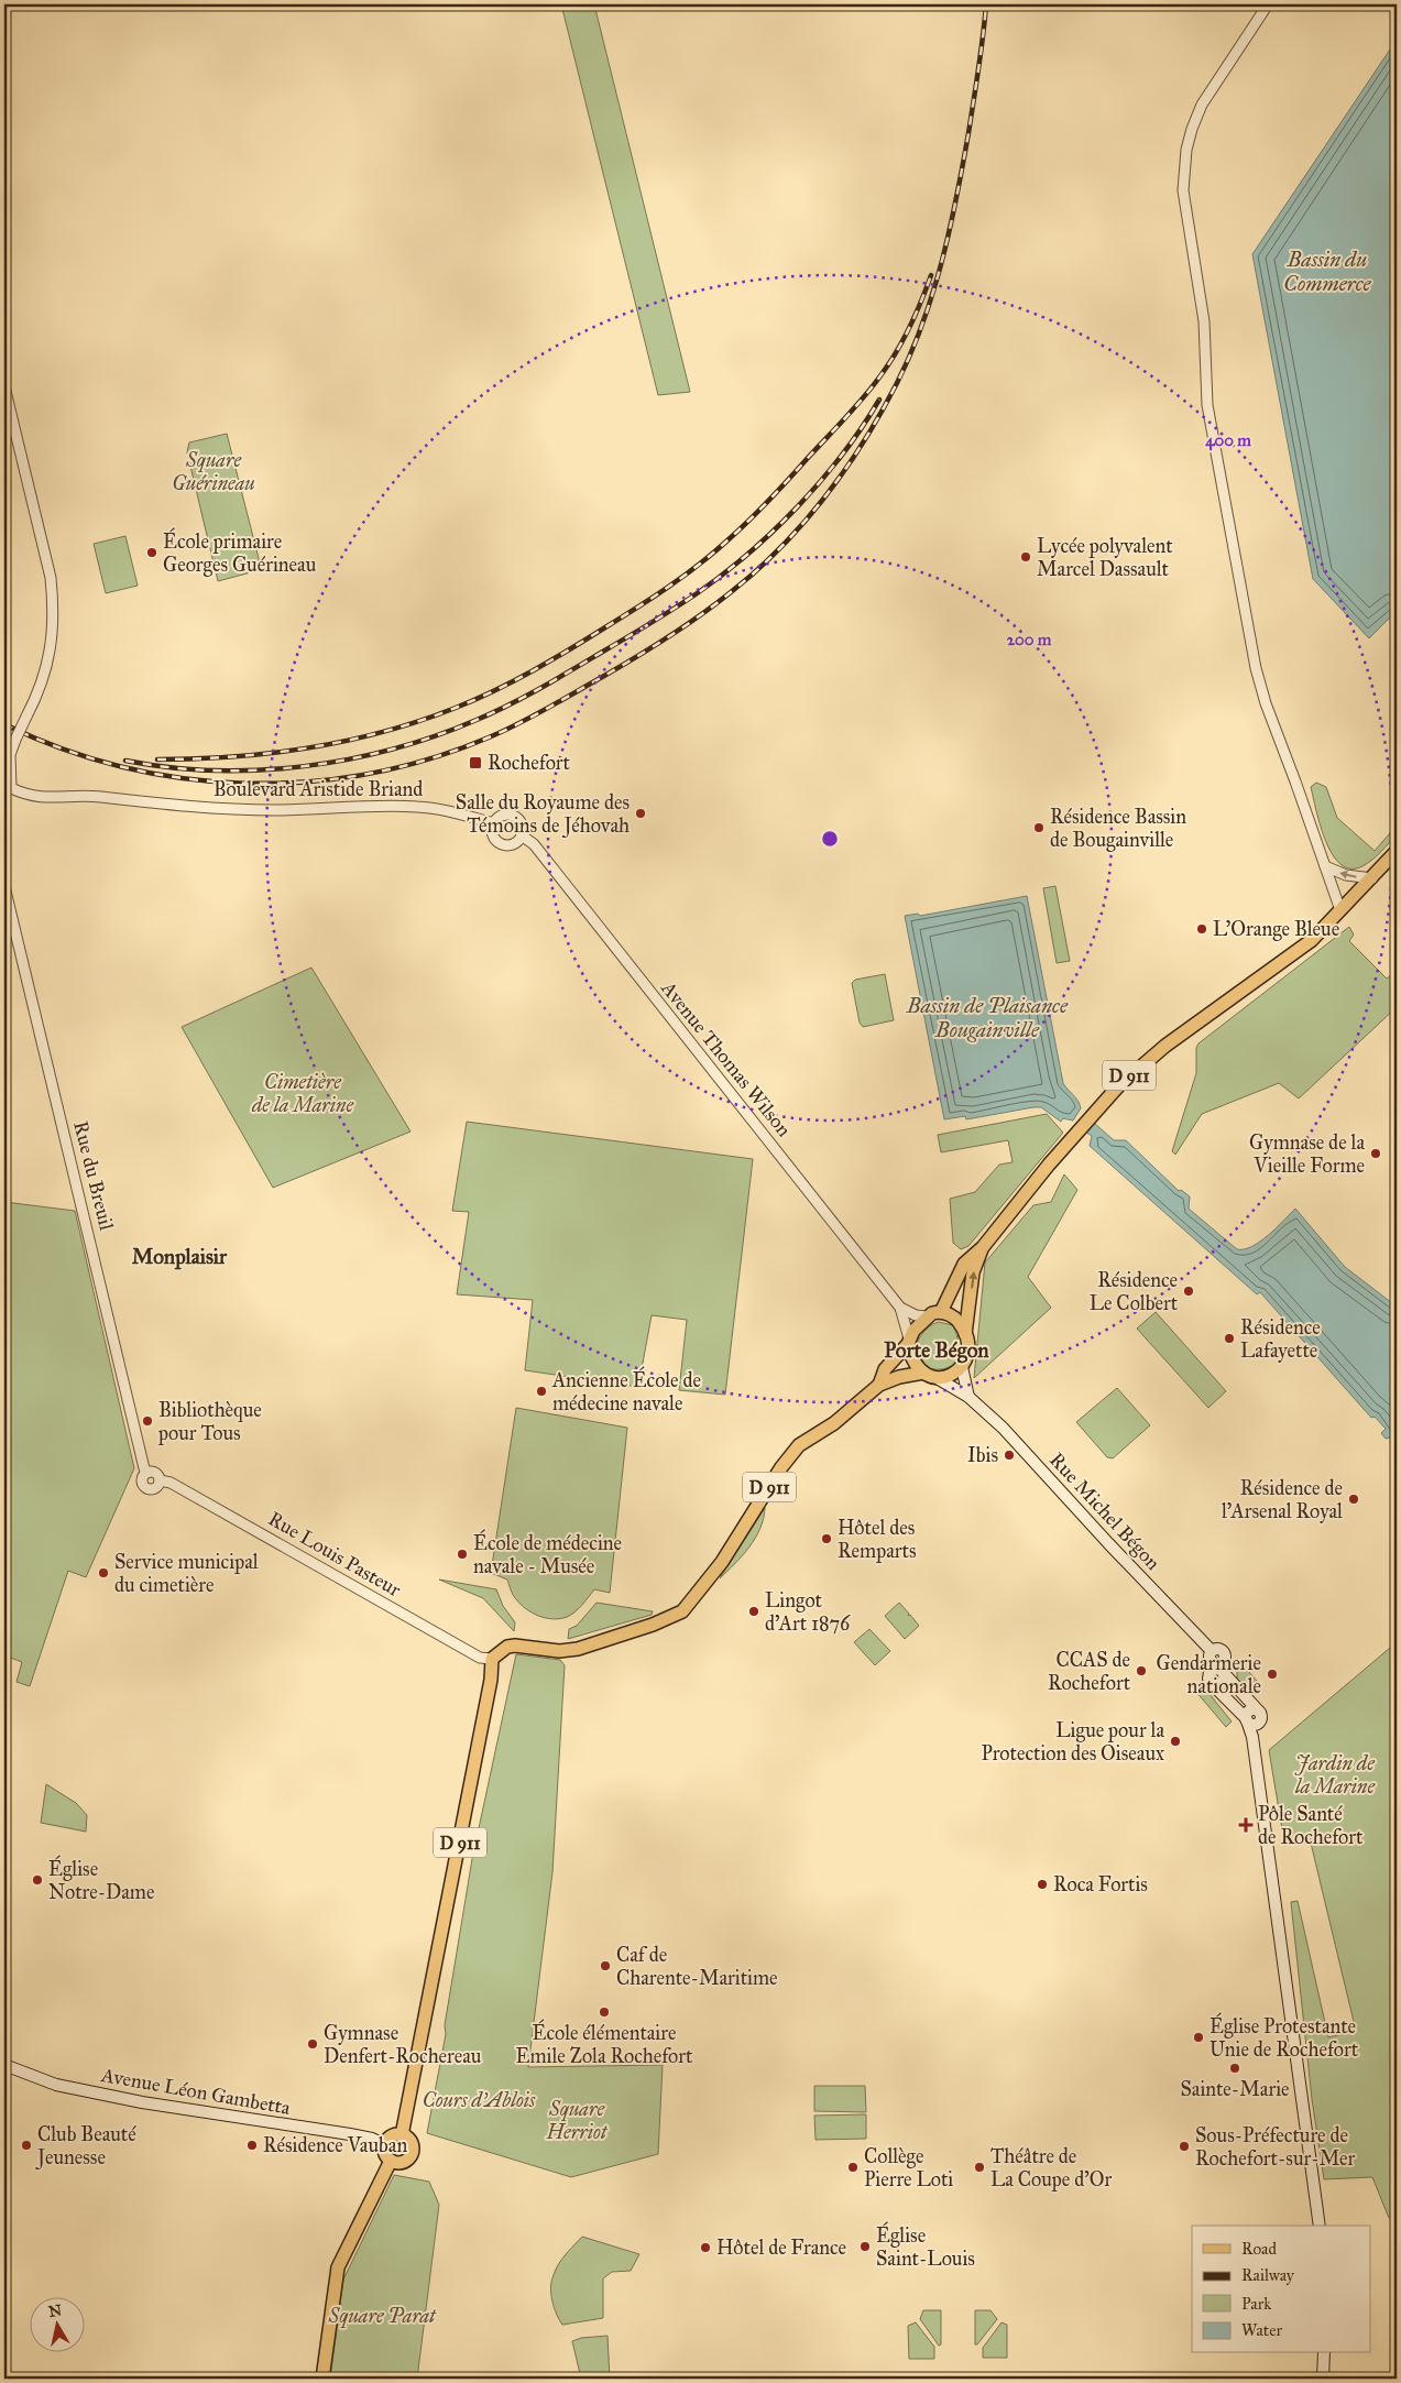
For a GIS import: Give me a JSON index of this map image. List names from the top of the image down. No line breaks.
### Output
{"streets":{"main road":["D 911","Rue Michel Bégon","Avenue Léon Gambetta"],"street":["Boulevard Aristide Briand","Avenue Thomas Wilson","Rue du Breuil","Rue Louis Pasteur"]},"crossings":[["Boulevard Aristide Briand","Avenue Thomas Wilson"],["Avenue Thomas Wilson","D 911"],["Avenue Thomas Wilson","Rue Michel Bégon"],["D 911","Rue Michel Bégon"],["D 911","Rue Louis Pasteur"],["D 911","Avenue Léon Gambetta"],["Rue du Breuil","Rue Louis Pasteur"]],"districts":["Monplaisir","Porte Bégon"],"water":["Bassin du Commerce","Bassin de Plaisance Bougainville"],"parks":["Square Guérineau","Cimetière de la Marine","Jardin de la Marine","Cours d'Ablois","Square Herriot","Square Parat"],"places":{"other":["École primaire Georges Guérineau","Lycée polyvalent Marcel Dassault","Salle du Royaume des Témoins de Jéhovah","Résidence Bassin de Bougainville","L'Orange Bleue","Gymnase de la Vieille Forme","Résidence Le Colbert","Résidence Lafayette","Ancienne École de médecine navale","Bibliothèque pour Tous","Ibis","Résidence de l'Arsenal Royal","Hôtel des Remparts","École de médecine navale - Musée","Service municipal du cimetière","Lingot d'Art 1876","CCAS de Rochefort","Gendarmerie nationale","Ligue pour la Protection des Oiseaux","Église Notre-Dame","Roca Fortis","Caf de Charente-Maritime","École élémentaire Emile Zola Rochefort","Église Protestante Unie de Rochefort","Gymnase Denfert-Rochereau","Sainte-Marie","Club Beauté Jeunesse","Résidence Vauban","Sous-Préfecture de Rochefort-sur-Mer","Collège Pierre Loti","Théâtre de La Coupe d'Or","Église Saint-Louis","Hôtel de France"],"transit":["Rochefort"],"health":["Pôle Santé de Rochefort"]},"legend":["Road","Railway","Park","Water"],"north":"top","rings":["400 m","200 m"]}
